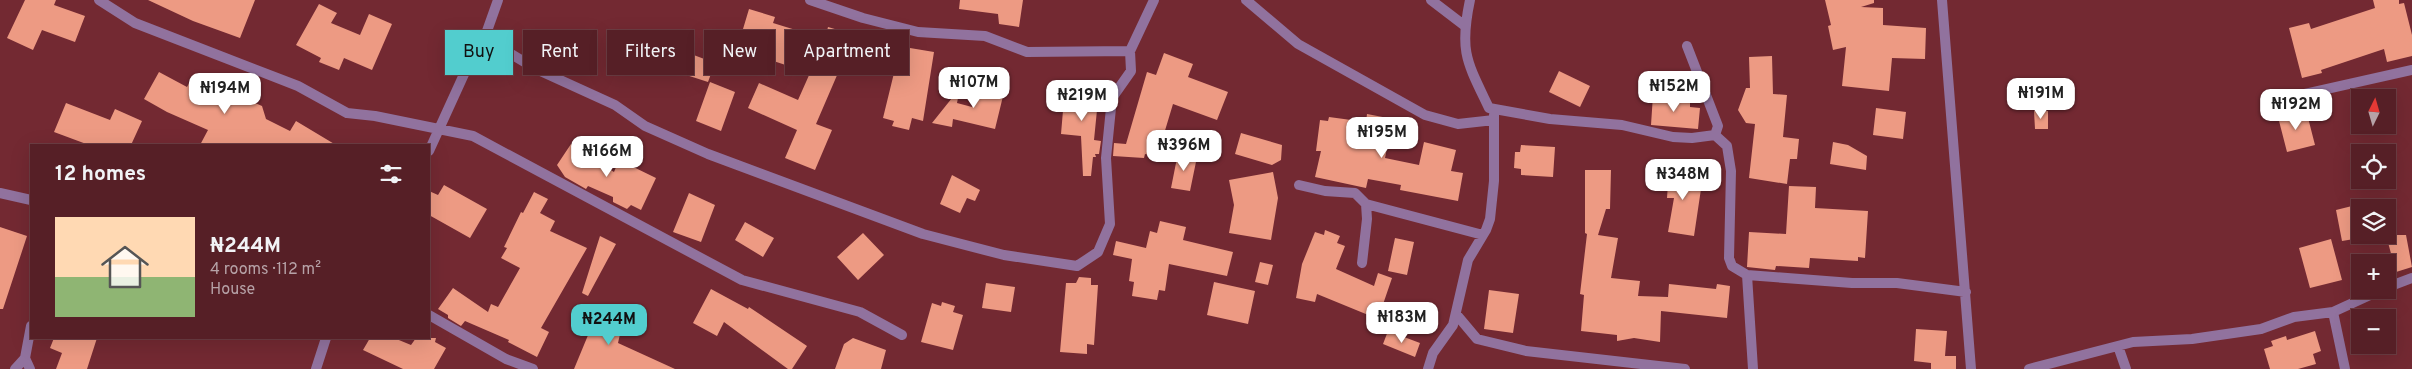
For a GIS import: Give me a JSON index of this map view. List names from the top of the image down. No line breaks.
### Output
{"north":"top","page":{"chip":["Buy","Rent","Filters","New","Apartment"],"price":["₦107M","₦152M","₦194M","₦191M","₦219M","₦192M","₦195M","₦396M","₦166M","₦348M","₦183M","₦244M"],"map_buttons":["+","−"],"heading":"12 homes","list":[{"name":"₦244M","note":"4 rooms · 112 m² · House"}]}}
